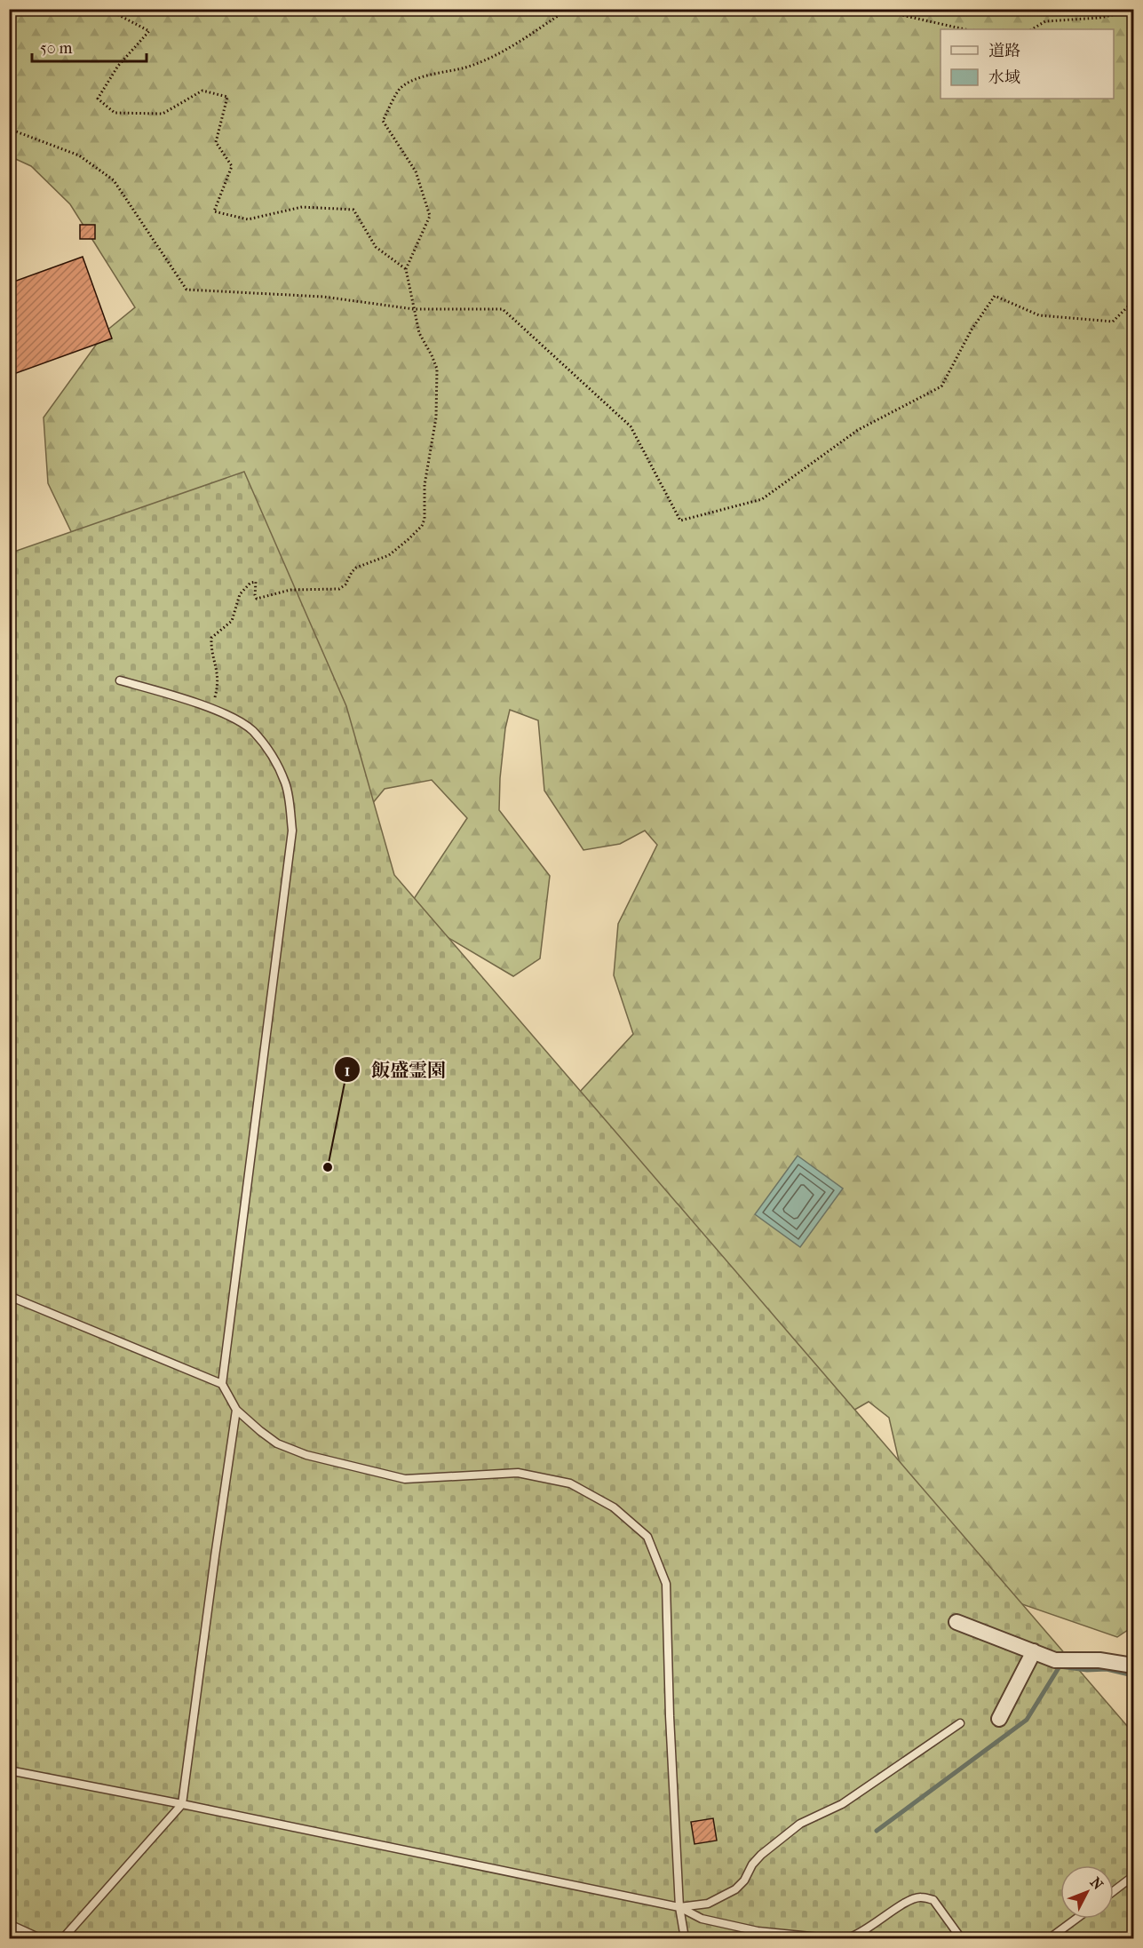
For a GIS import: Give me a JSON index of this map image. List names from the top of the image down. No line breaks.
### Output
{"places":["飯盛霊園"],"legend":["道路","水域"],"scale_bar":"50 m","north":"top right"}
